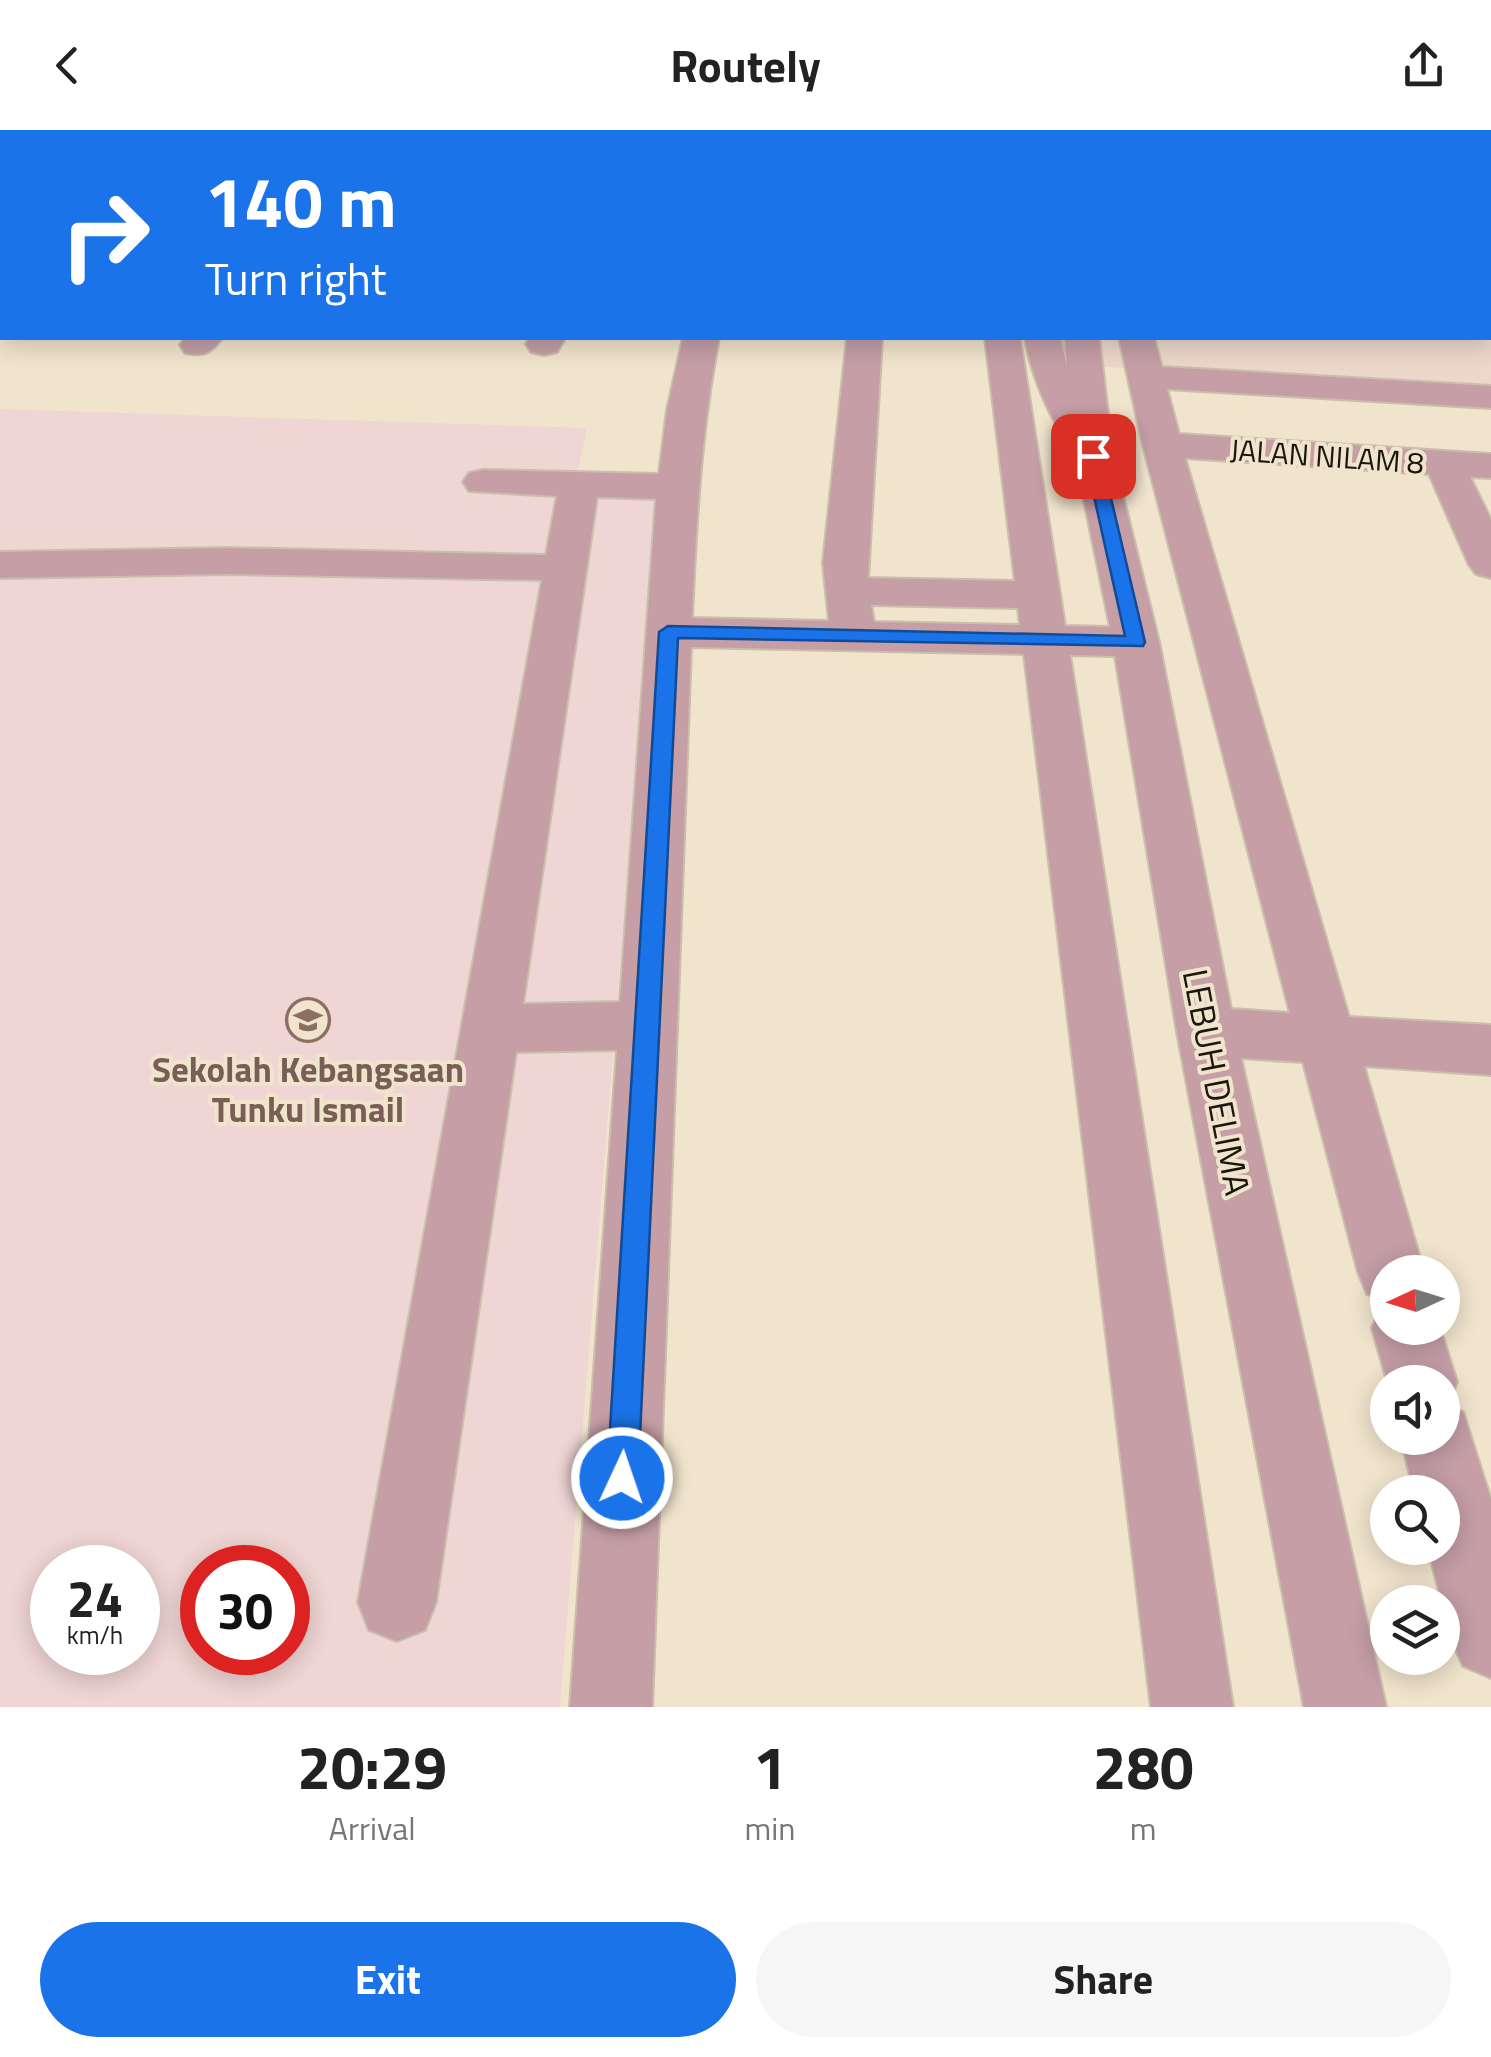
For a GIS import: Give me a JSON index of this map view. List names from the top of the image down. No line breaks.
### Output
{"streets":{"street":["JALAN NILAM 8","LEBUH DELIMA"]},"places":{"school or university":["Sekolah Kebangsaan Tunku Ismail"]},"north":"left","page":{"header":"Routely","turn":["140 m","Turn right"],"speed":"24 km/h","limit":"30","eta":["20:29","Arrival","1","min","280","m"],"buttons":["Exit","Share"]}}
